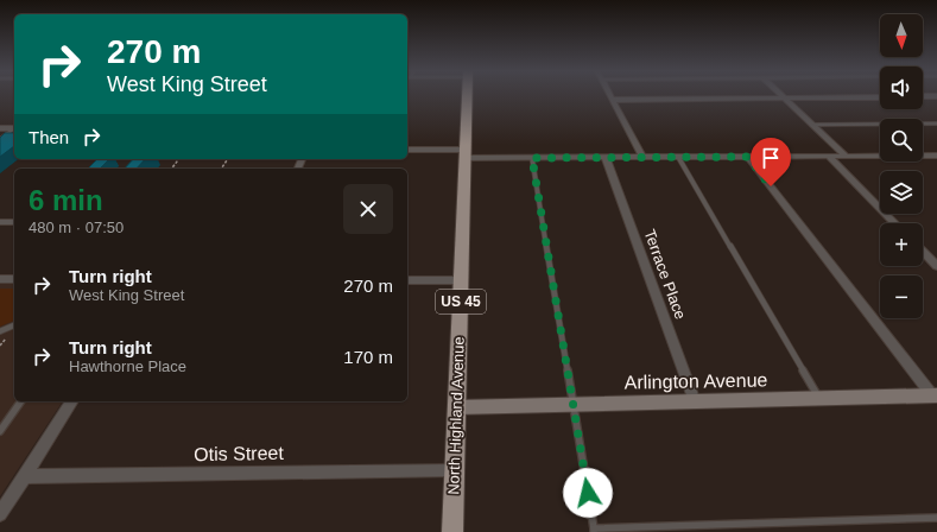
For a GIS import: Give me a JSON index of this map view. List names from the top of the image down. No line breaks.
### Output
{"streets":{"main road":["US 45","North Highland Avenue"],"street":["Terrace Place","Arlington Avenue","Otis Street"]},"crossings":[["Terrace Place","Arlington Avenue"],["Arlington Avenue","North Highland Avenue"],["North Highland Avenue","Otis Street"]],"north":"bottom","page":{"map_buttons":["+","−"],"turn":["270 m","West King Street"],"then":"Then","heading":["6 min","480 m · 07:50"],"list":[{"name":"Turn right","note":"West King Street","value":"270 m"},{"name":"Turn right","note":"Hawthorne Place","value":"170 m"}]}}
